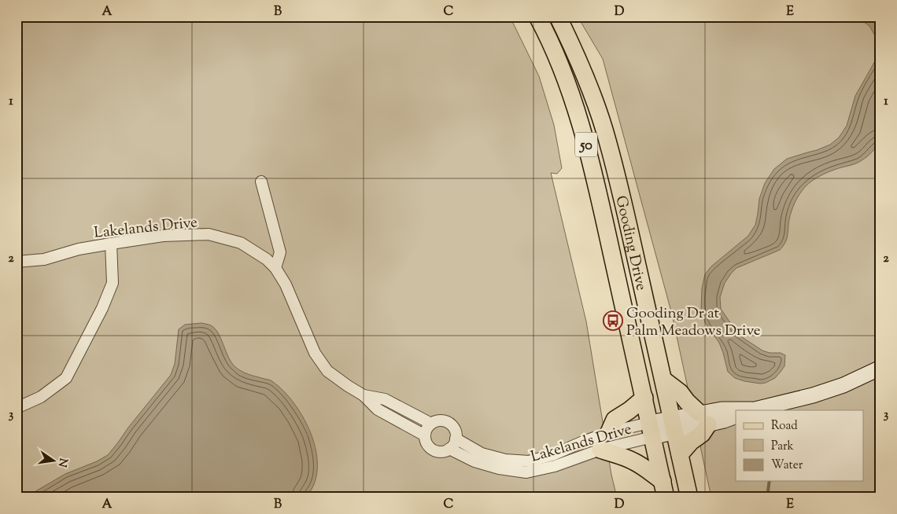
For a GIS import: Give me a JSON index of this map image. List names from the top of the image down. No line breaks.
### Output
{"streets":{"main road":["50","Gooding Drive"],"street":["Lakelands Drive"]},"crossings":[["Lakelands Drive","Gooding Drive"]],"places":{"bus stop":["Gooding Dr at Palm Meadows Drive"]},"legend":["Road","Park","Water"],"north":"right","grid":{"columns":["A","B","C","D","E"],"rows":["1","2","3"]}}
